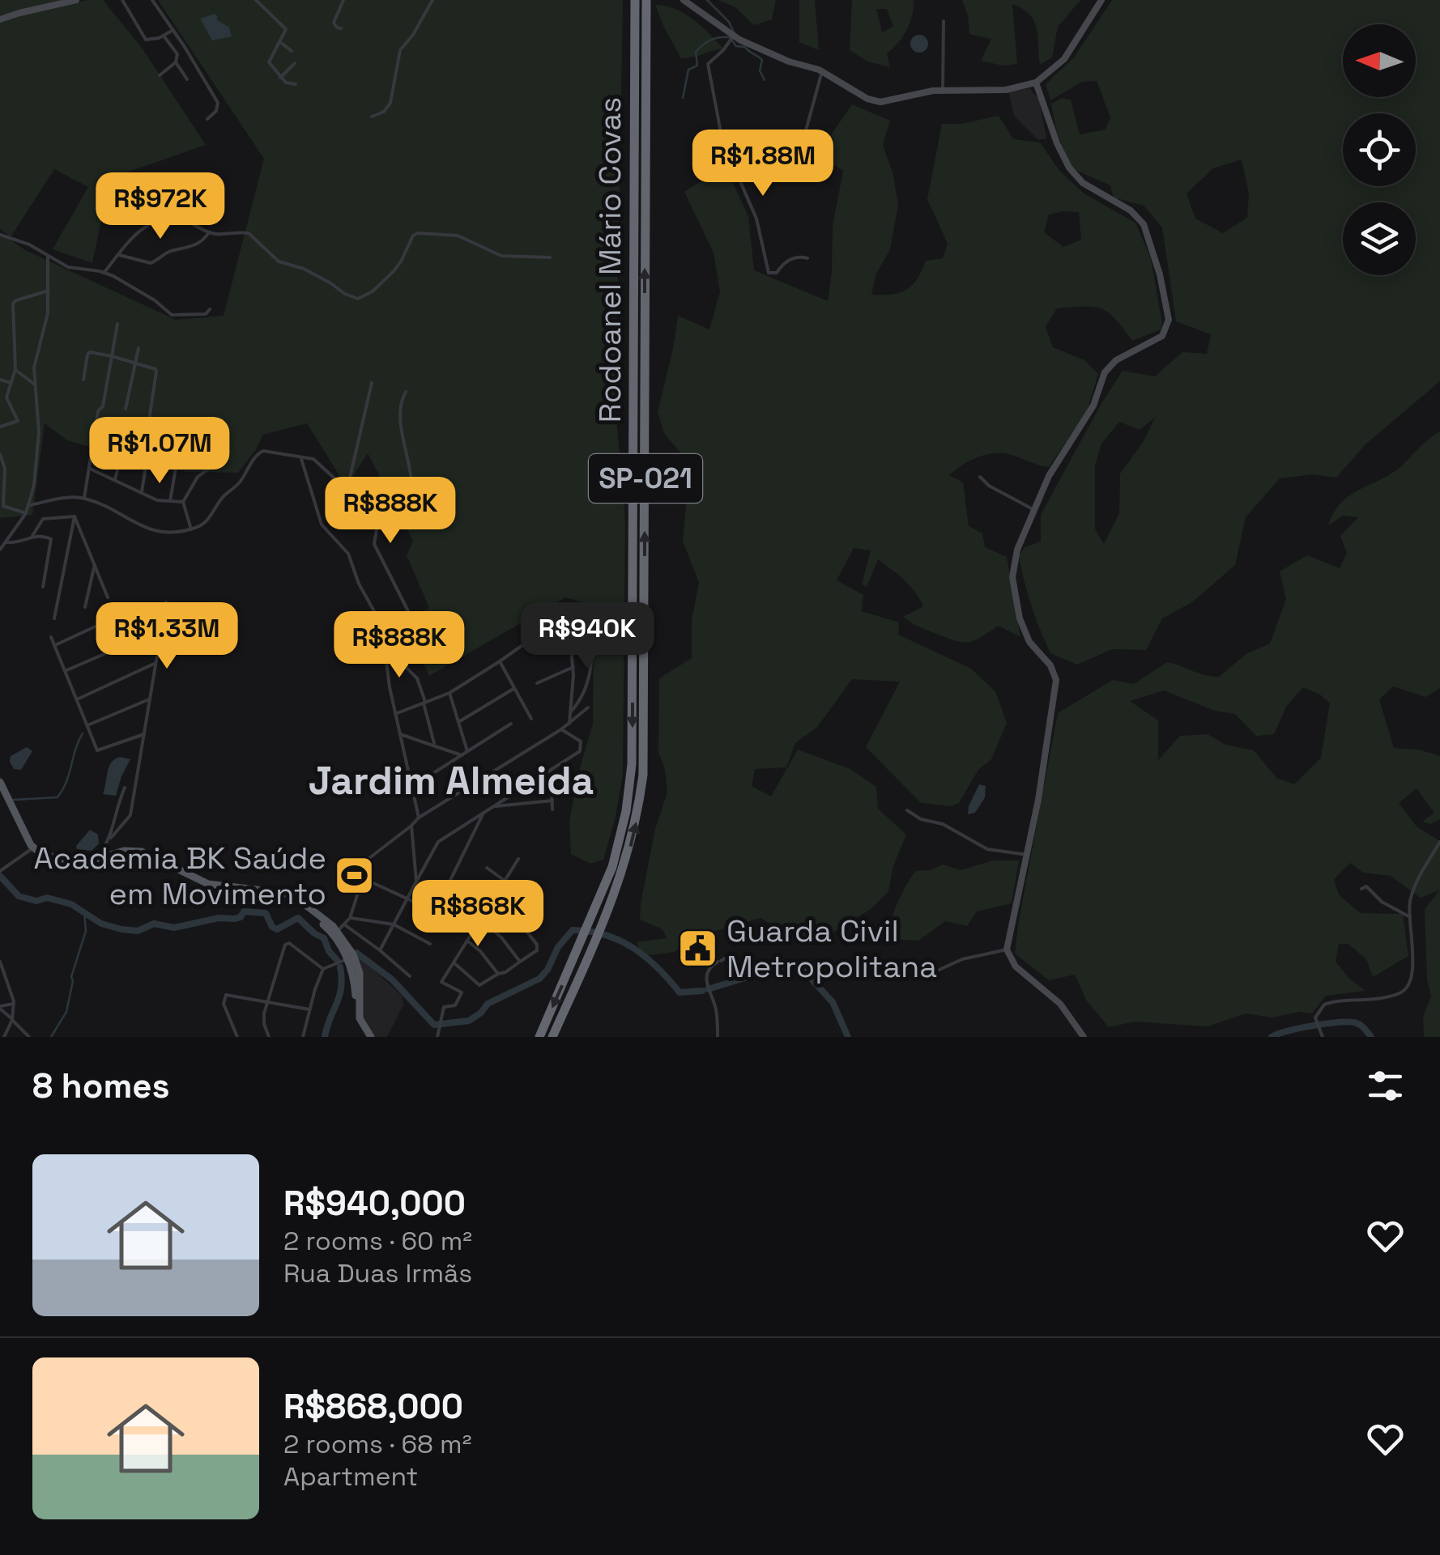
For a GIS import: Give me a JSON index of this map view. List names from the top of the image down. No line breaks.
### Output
{"streets":{"highway":["Rodoanel Mário Covas","SP-021"]},"districts":["Jardim Almeida"],"places":{"sports":["Academia BK Saúde em Movimento"],"public building":["Guarda Civil Metropolitana"]},"north":"left","page":{"price":["R$1.88M","R$972K","R$1.07M","R$888K","R$1.33M","R$940K","R$888K","R$868K"],"heading":"8 homes","list":[{"name":"R$940,000","note":"2 rooms · 60 m² · Rua Duas Irmãs"},{"name":"R$868,000","note":"2 rooms · 68 m² · Apartment"}]}}
